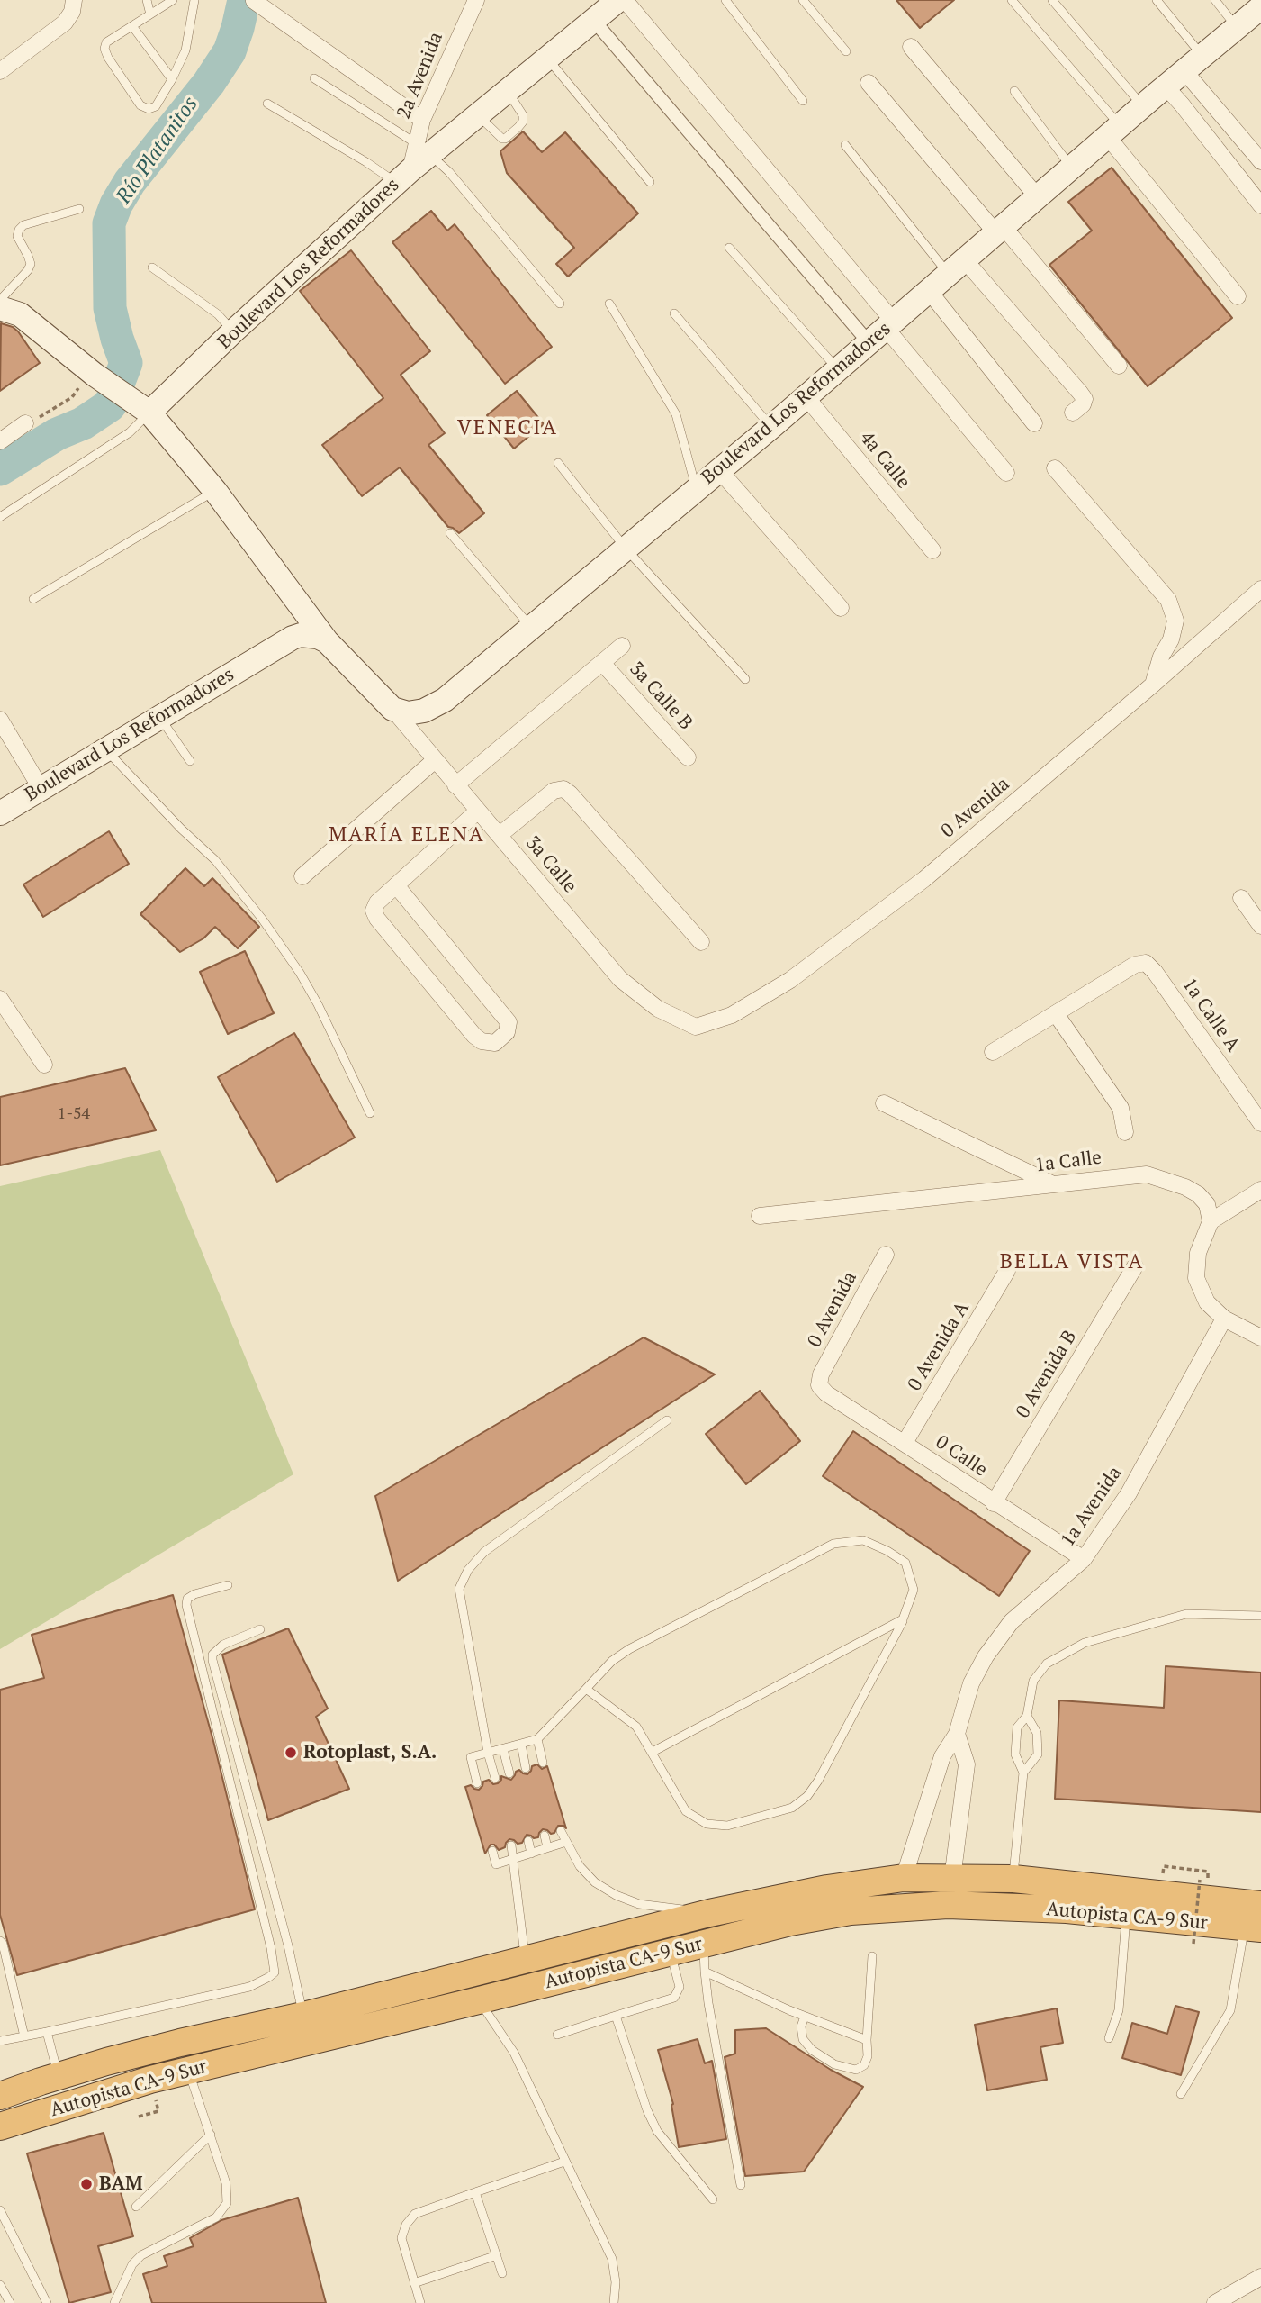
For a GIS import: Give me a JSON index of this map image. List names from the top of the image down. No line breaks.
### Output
{"streets":{"highway":["Autopista CA-9 Sur"],"main road":["Boulevard Los Reformadores"],"street":["2a Avenida","4a Calle","3a Calle B","0 Avenida","3a Calle","1a Calle A","1a Calle","0 Avenida A","0 Avenida B","0 Calle","1a Avenida"]},"crossings":[["2a Avenida","Boulevard Los Reformadores"],["Boulevard Los Reformadores","4a Calle"],["Boulevard Los Reformadores","3a Calle"],["0 Avenida","3a Calle"],["0 Avenida","0 Calle"],["0 Avenida A","0 Calle"],["0 Avenida B","0 Calle"],["0 Calle","1a Avenida"],["1a Avenida","Autopista CA-9 Sur"]],"districts":["VENECIA","MARÍA ELENA","BELLA VISTA"],"water":["Río Platanitos"],"places":["Rotoplast, S.A.","BAM"],"house_numbers":["1-54"]}
